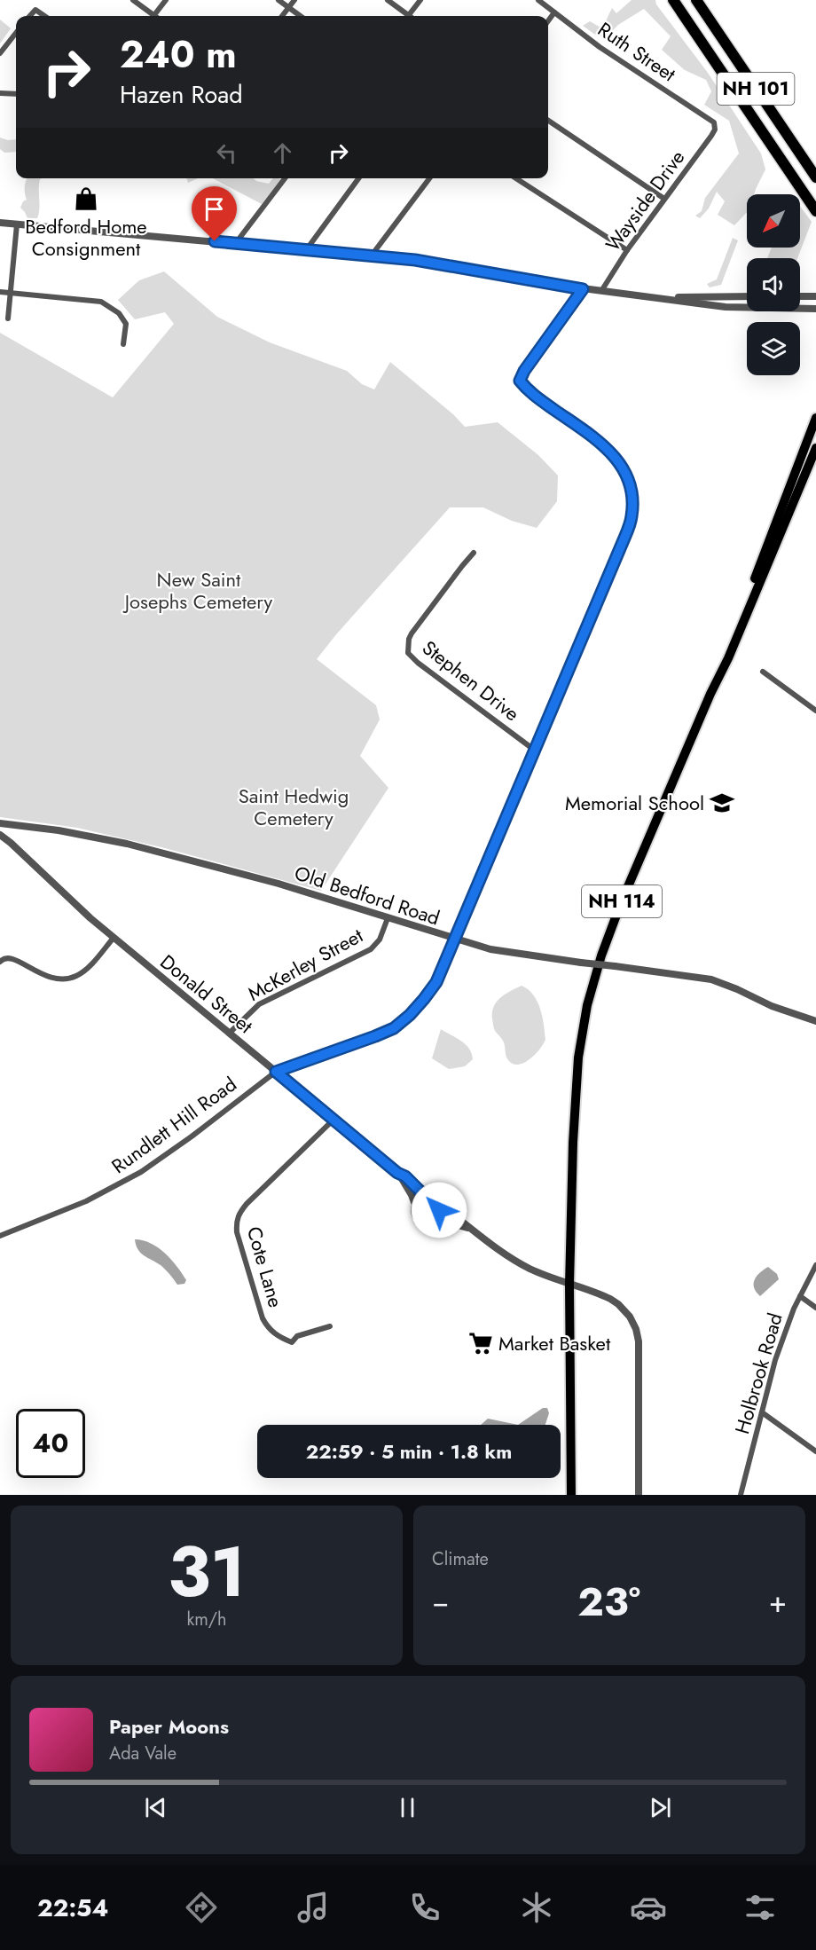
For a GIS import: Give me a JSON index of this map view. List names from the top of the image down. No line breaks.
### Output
{"streets":{"highway":["NH 101"],"main road":["NH 114"],"street":["Ruth Street","Wayside Drive","Stephen Drive","Old Bedford Road","McKerley Street","Donald Street","Rundlett Hill Road","Cote Lane","Holbrook Road"]},"crossings":[["Ruth Street","Wayside Drive"],["Stephen Drive","Rundlett Hill Road"],["Old Bedford Road","McKerley Street"],["Old Bedford Road","Rundlett Hill Road"],["NH 114","Donald Street"],["McKerley Street","Donald Street"],["Donald Street","Rundlett Hill Road"],["Donald Street","Cote Lane"]],"parks":["New Saint Josephs Cemetery","Saint Hedwig Cemetery"],"places":{"shop":["Bedford Home Consignment"],"school or university":["Memorial School"],"supermarket":["Market Basket"]},"north":"bottom left","page":{"turn":["240 m","Hazen Road"],"limit":"40","trip":"22:59 · 5 min · 1.8 km","tile":[["31","km/h"],"Climate"],"heat":["−","23°","+"],"song":["Paper Moons","Ada Vale"],"tabs":"22:54"}}
